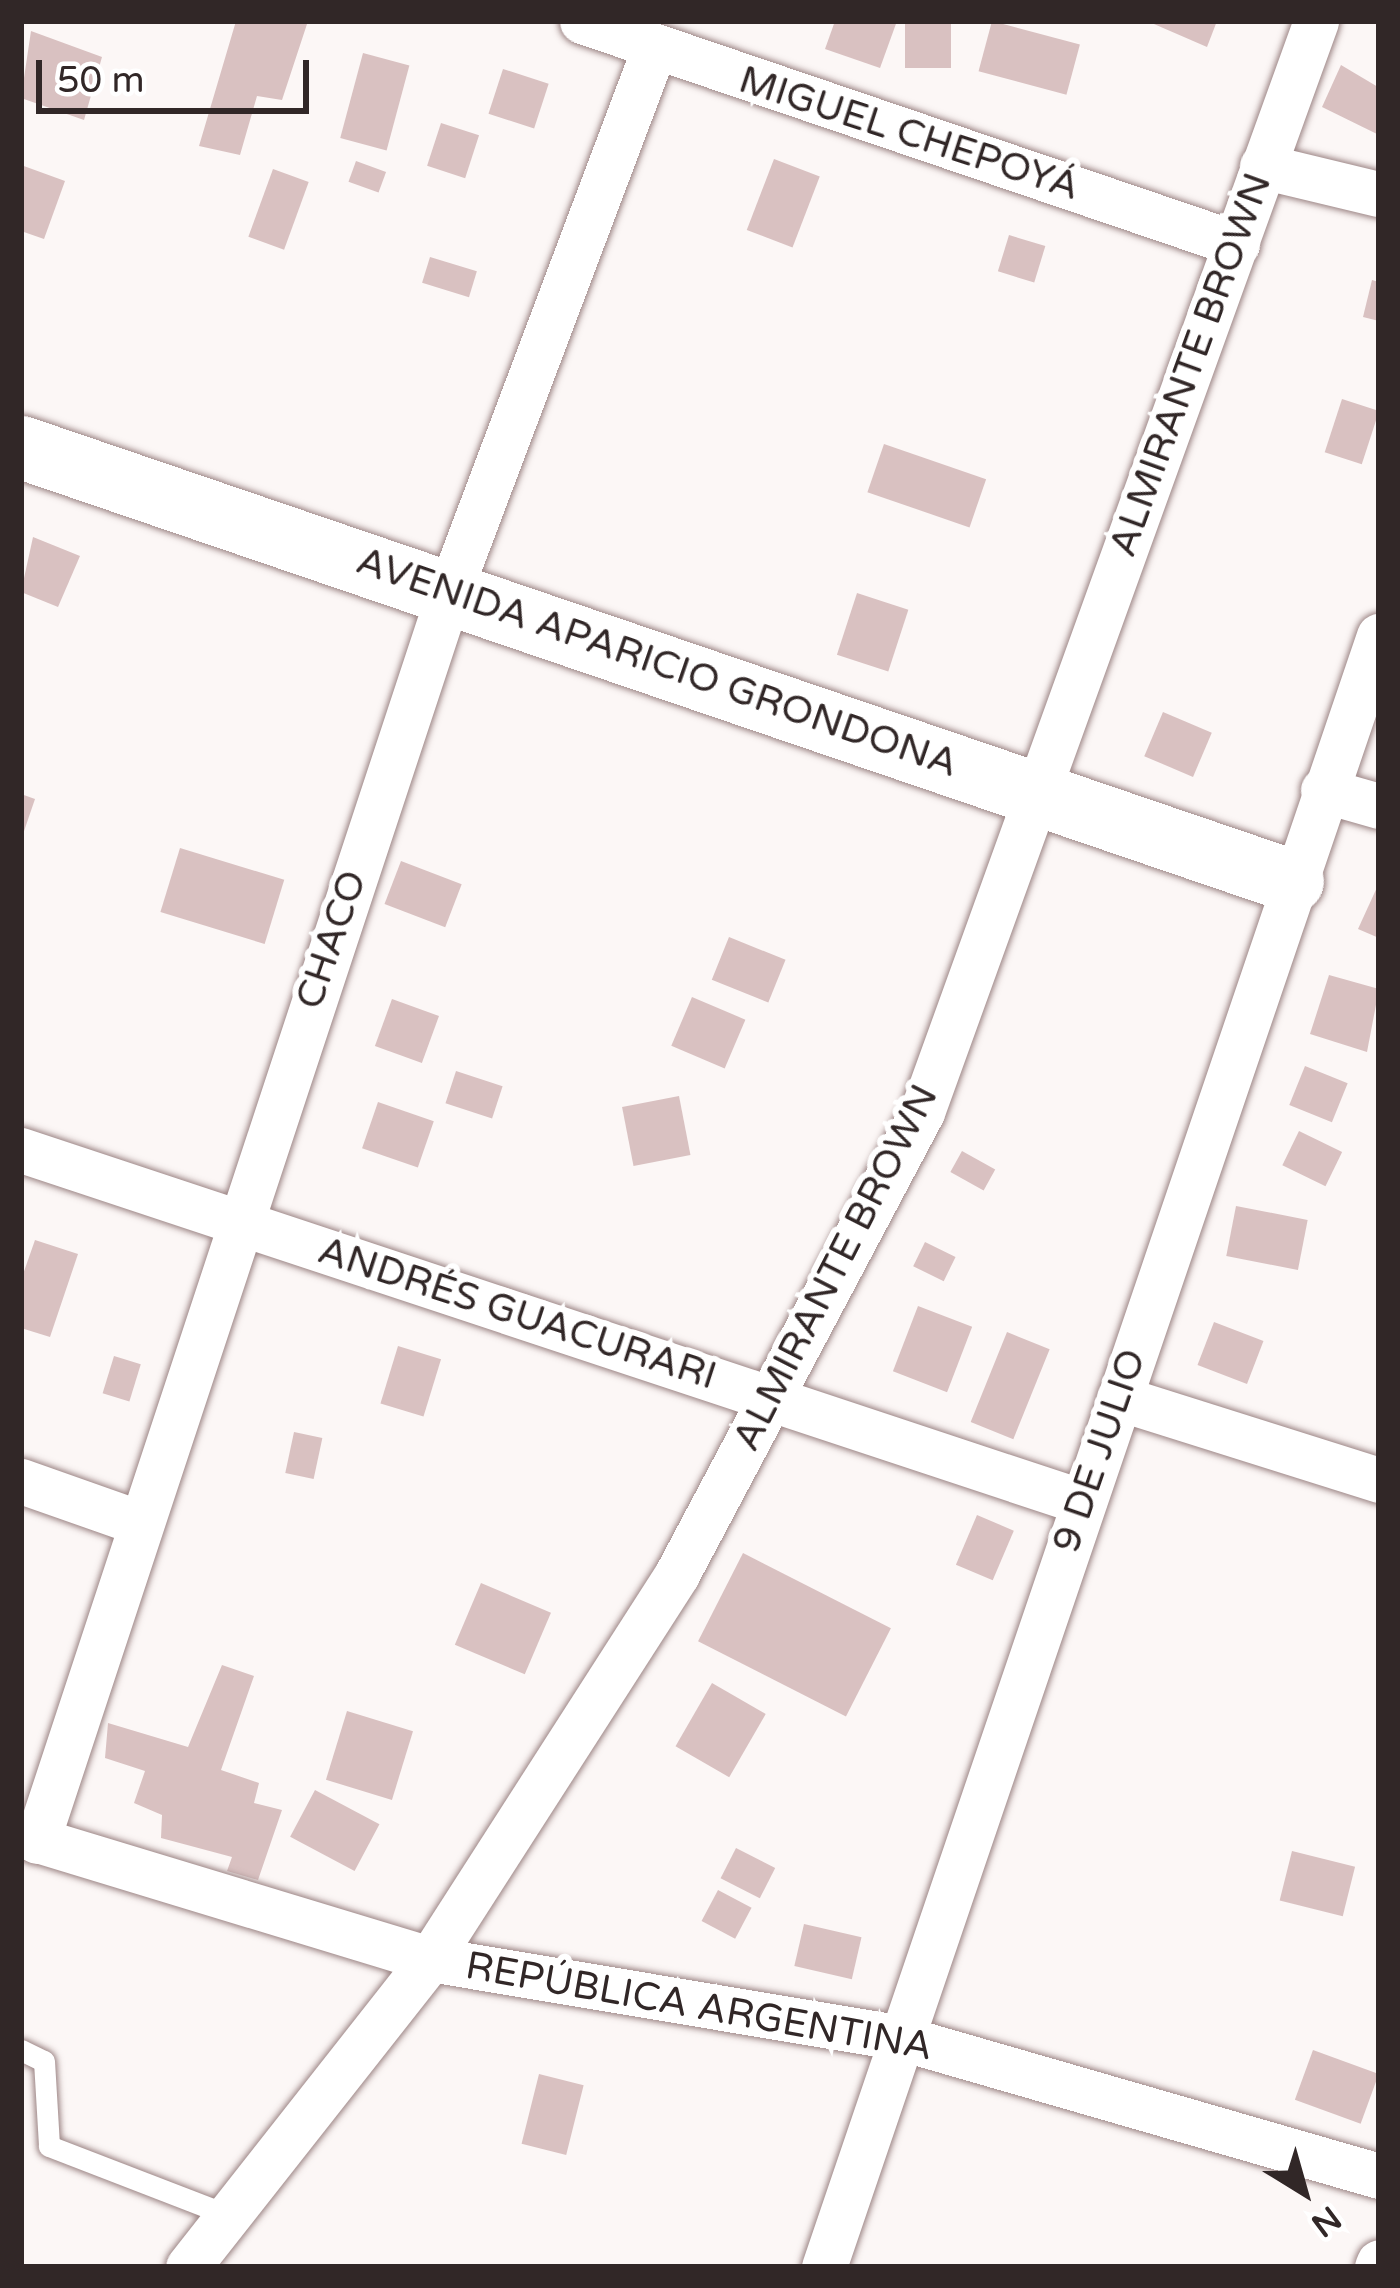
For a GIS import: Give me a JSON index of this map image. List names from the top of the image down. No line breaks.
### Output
{"streets":{"main road":["AVENIDA APARICIO GRONDONA"],"street":["MIGUEL CHEPOYÁ","ALMIRANTE BROWN","CHACO","ANDRÉS GUACURARI","9 DE JULIO","REPÚBLICA ARGENTINA"]},"crossings":[["MIGUEL CHEPOYÁ","ALMIRANTE BROWN"],["MIGUEL CHEPOYÁ","CHACO"],["ALMIRANTE BROWN","AVENIDA APARICIO GRONDONA"],["ALMIRANTE BROWN","ANDRÉS GUACURARI"],["ALMIRANTE BROWN","REPÚBLICA ARGENTINA"],["AVENIDA APARICIO GRONDONA","CHACO"],["AVENIDA APARICIO GRONDONA","9 DE JULIO"],["CHACO","ANDRÉS GUACURARI"],["CHACO","REPÚBLICA ARGENTINA"],["ANDRÉS GUACURARI","9 DE JULIO"],["9 DE JULIO","REPÚBLICA ARGENTINA"]],"scale_bar":"50 m","north":"bottom right"}
